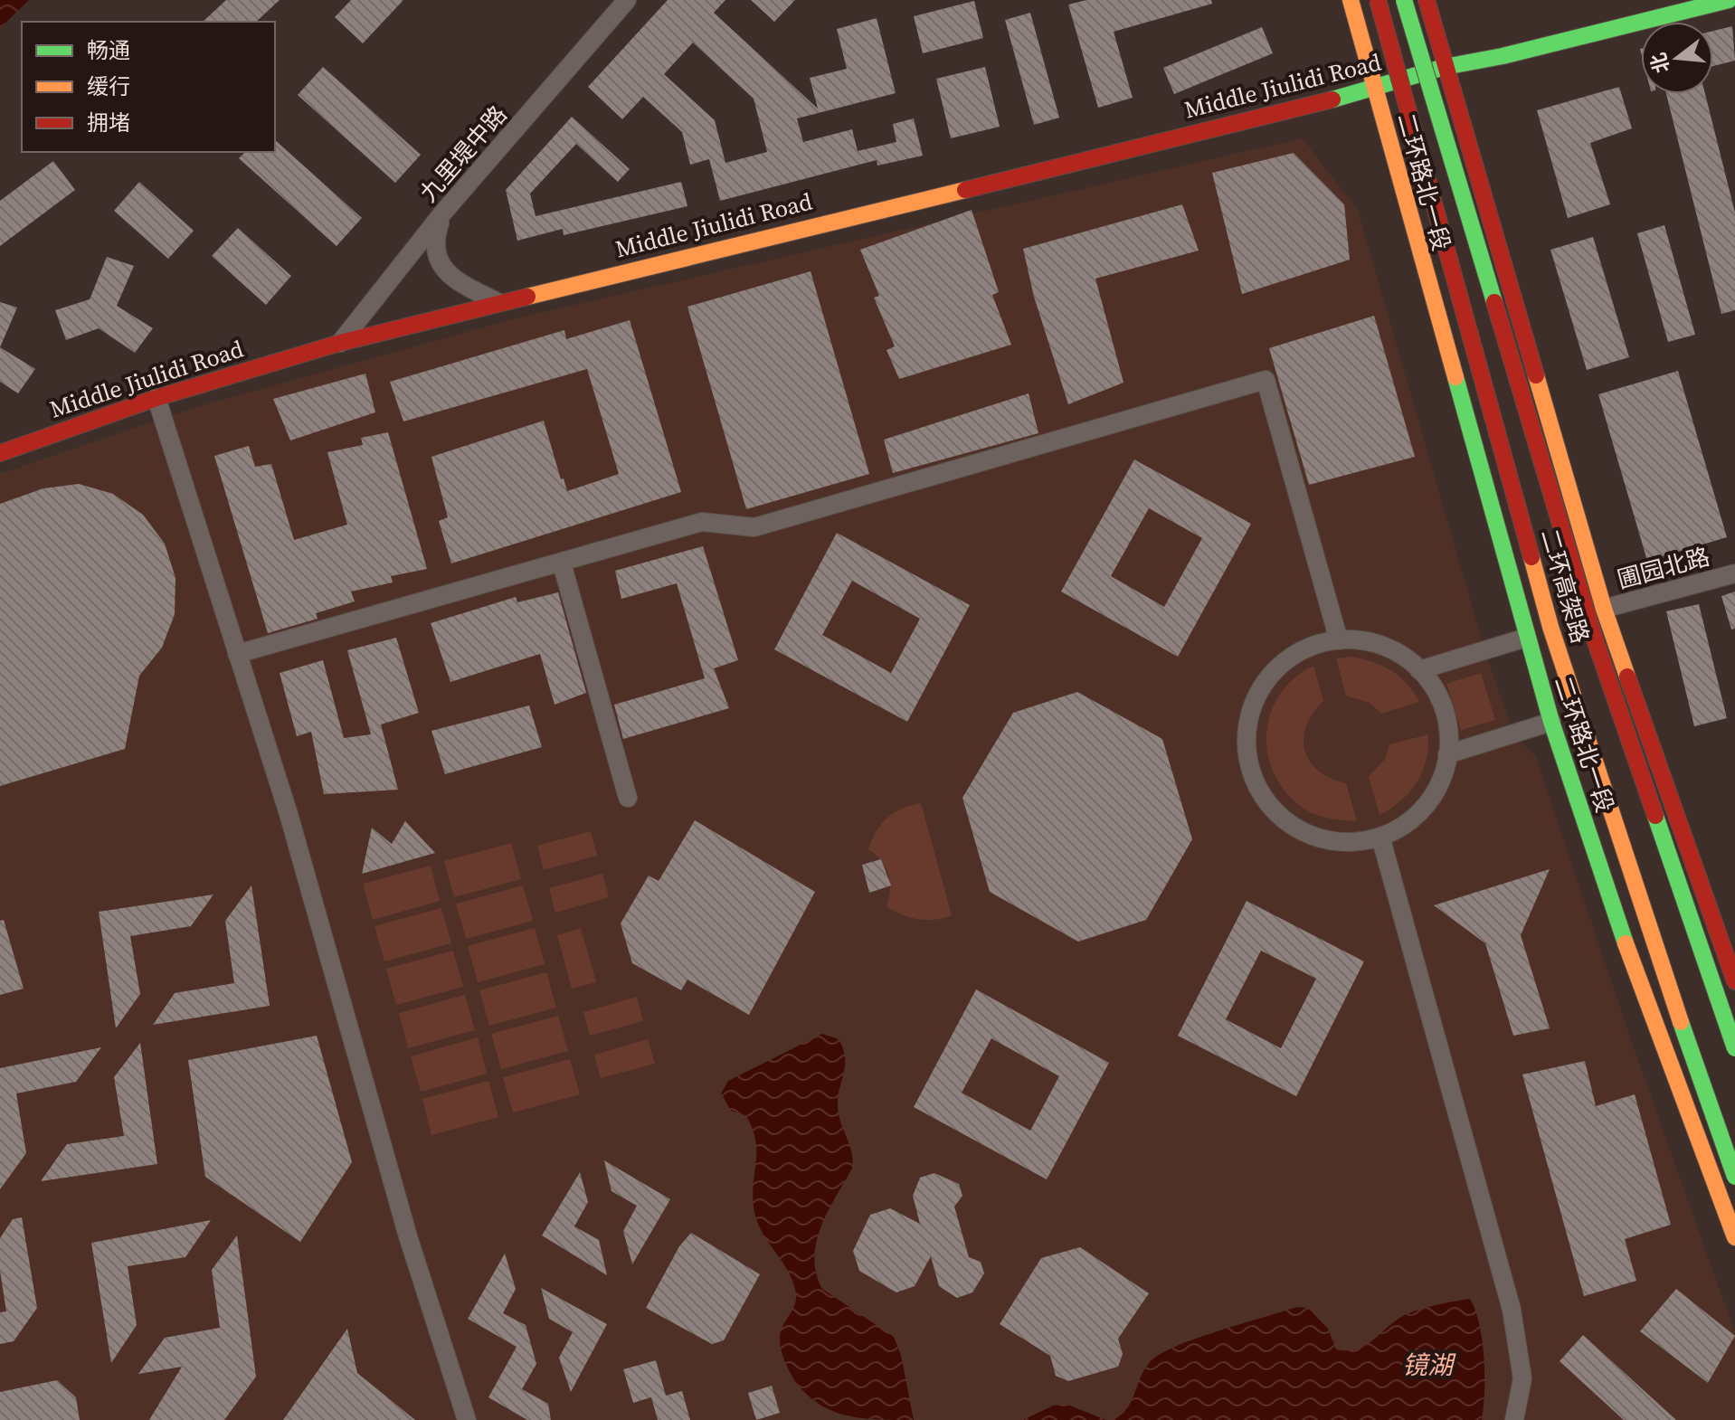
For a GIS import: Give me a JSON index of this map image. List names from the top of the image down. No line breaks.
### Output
{"streets":{"main road":["Middle Jiulidi Road","二环路北一段","二环高架路"],"street":["九里堤中路","圃园北路"]},"crossings":[["Middle Jiulidi Road","九里堤中路"],["Middle Jiulidi Road","二环路北一段"]],"water":["镜湖"],"legend":["畅通","缓行","拥堵"],"north":"left"}
